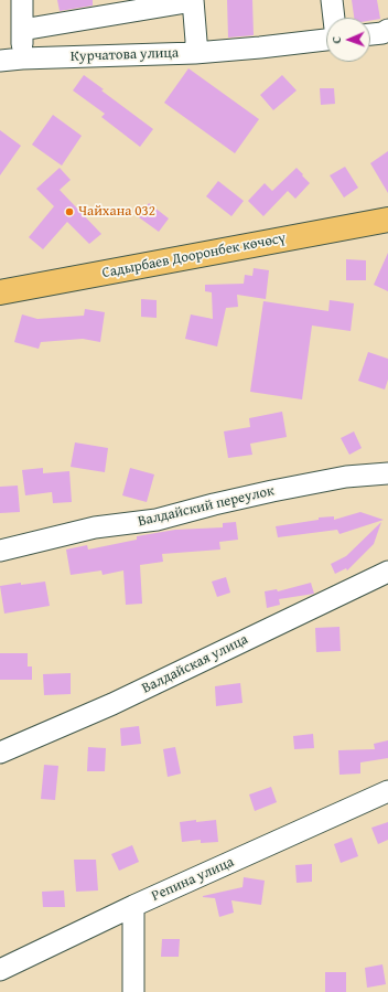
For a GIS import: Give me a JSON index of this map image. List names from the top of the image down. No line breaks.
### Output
{"streets":{"main road":["Садырбаев Дооронбек көчөсү"],"street":["Курчатова улица","Валдайский переулок","Валдайская улица","Репина улица"]},"places":["Чайхана 032"],"north":"left"}
